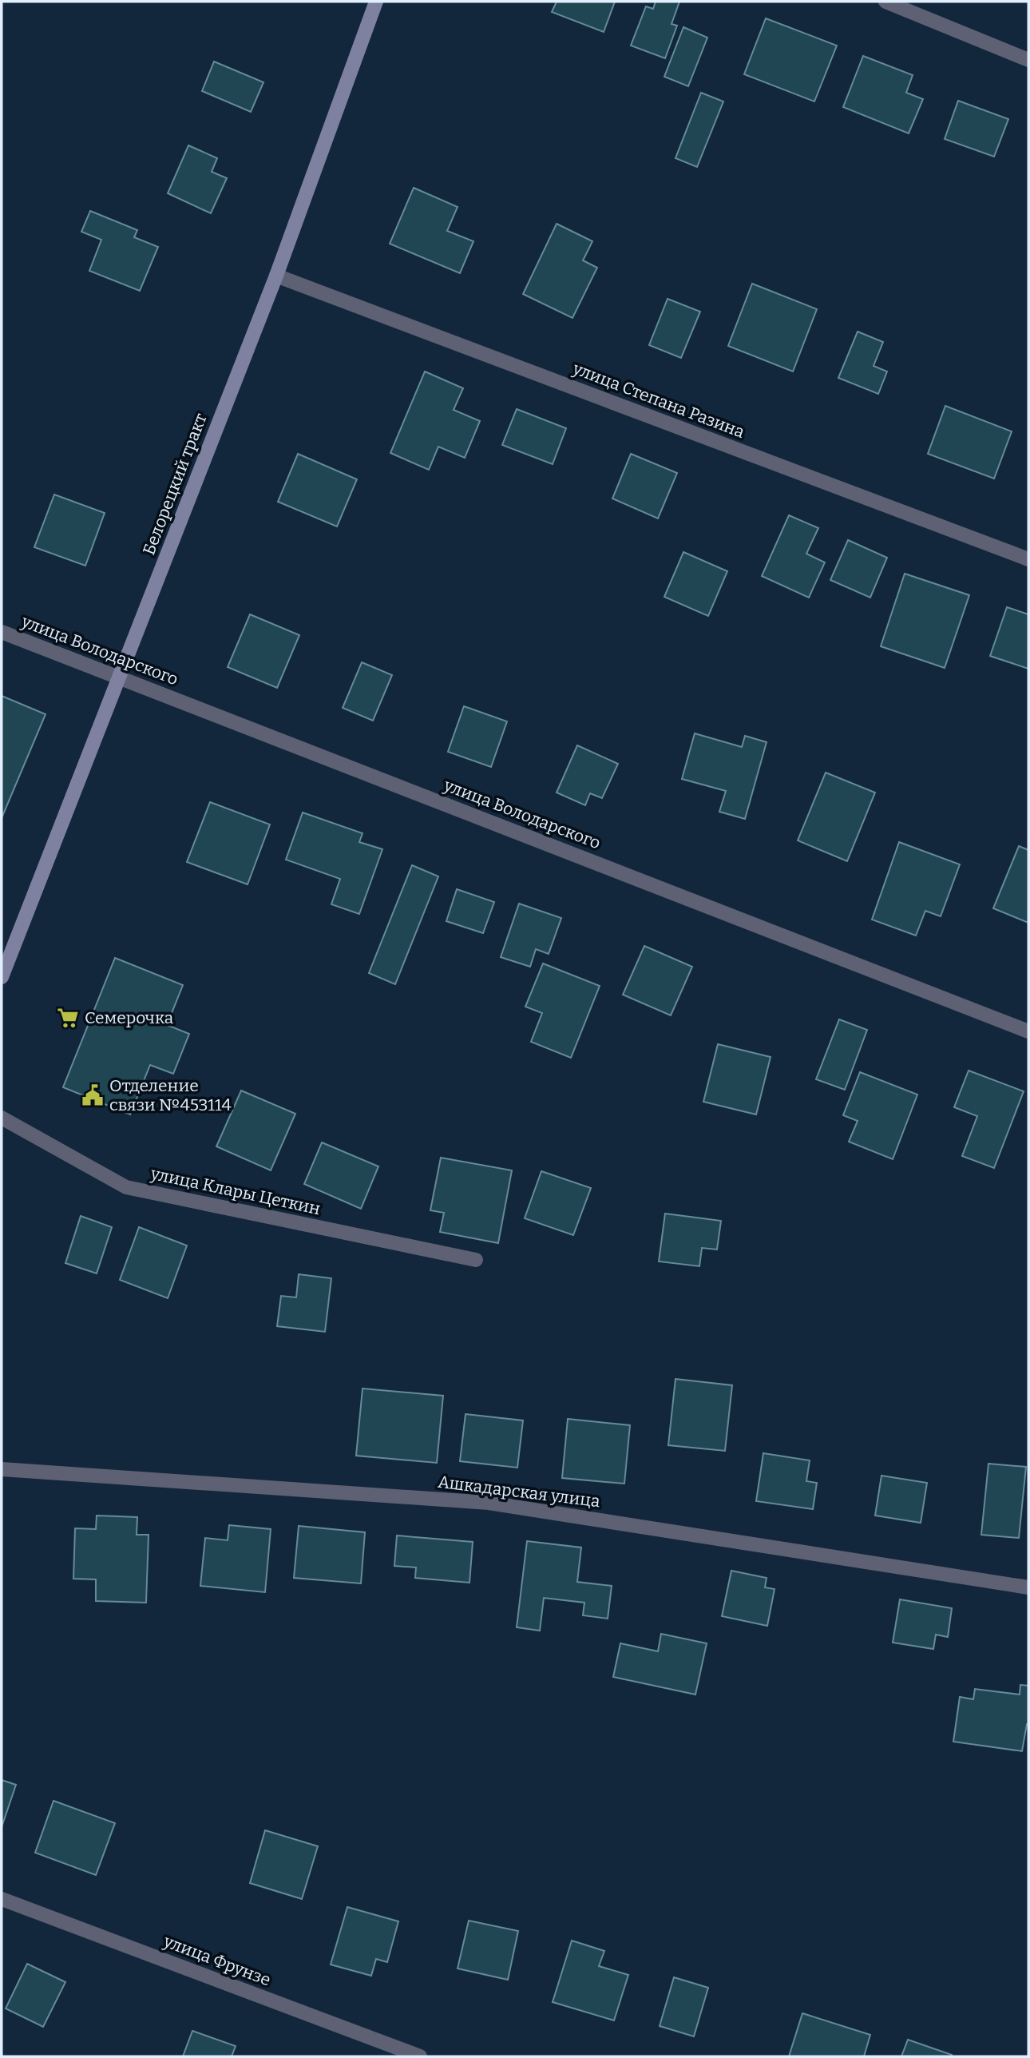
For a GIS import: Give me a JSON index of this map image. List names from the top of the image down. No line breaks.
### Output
{"streets":{"street":["улица Степана Разина","Белорецкий тракт","улица Володарского","улица Клары Цеткин","Ашкадарская улица","улица Фрунзе"]},"crossings":[["улица Степана Разина","Белорецкий тракт"],["Белорецкий тракт","улица Володарского"]],"places":{"supermarket":["Семерочка"],"public building":["Отделение связи №453114"]}}
